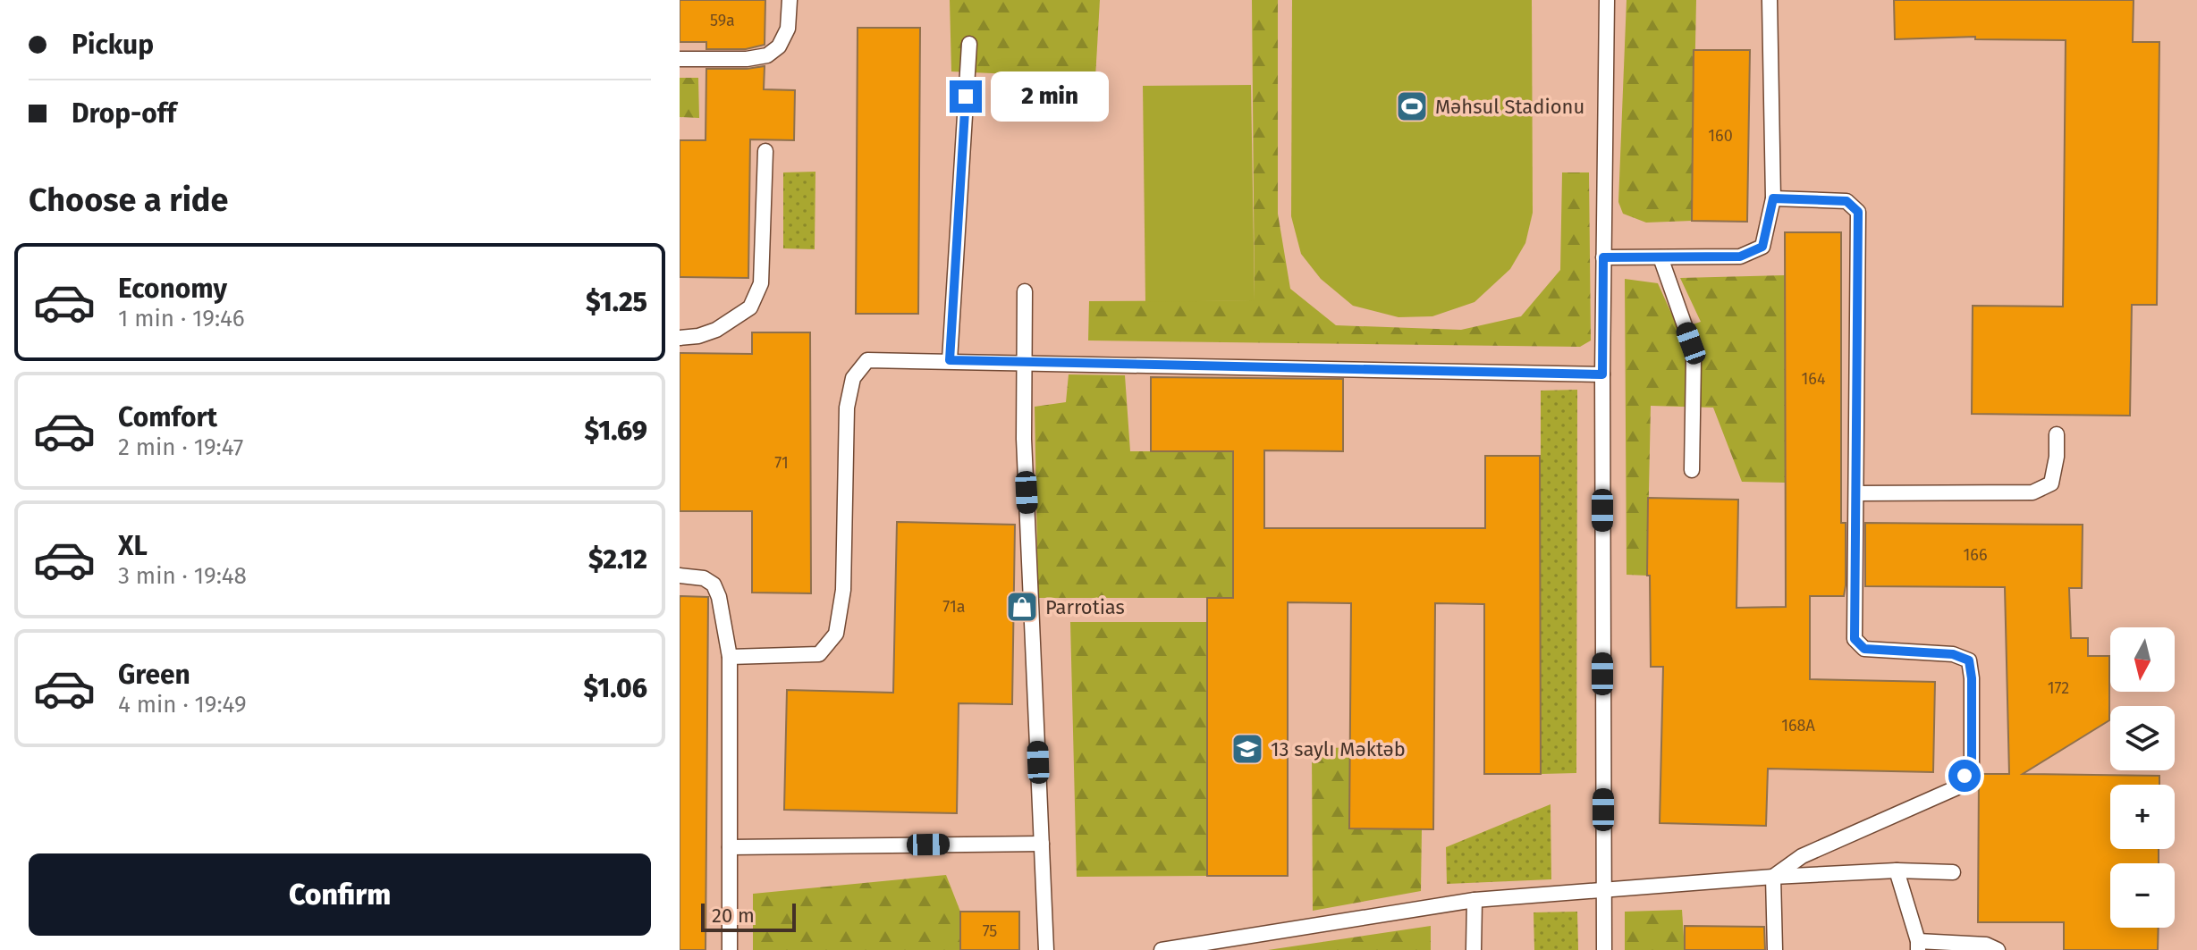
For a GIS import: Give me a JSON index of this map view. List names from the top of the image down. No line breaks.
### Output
{"places":{"sports":["Məhsul Stadionu"],"shop":["Parrotias"],"school or university":["13 saylı Məktəb"]},"house_numbers":["59a","160","164","71","166","71a","172","168А","75"],"scale_bar":"20 m","north":"bottom","page":{"banner":["Pickup","Drop-off"],"bubble":"2 min","heading":"Choose a ride","list":[{"name":"Economy","note":"1 min · 19:46","value":"$1.25"},{"name":"Comfort","note":"2 min · 19:47","value":"$1.69"},{"name":"XL","note":"3 min · 19:48","value":"$2.12"},{"name":"Green","note":"4 min · 19:49","value":"$1.06"}],"map_buttons":["+","−"],"buttons":"Confirm","scale":"20 m"}}
